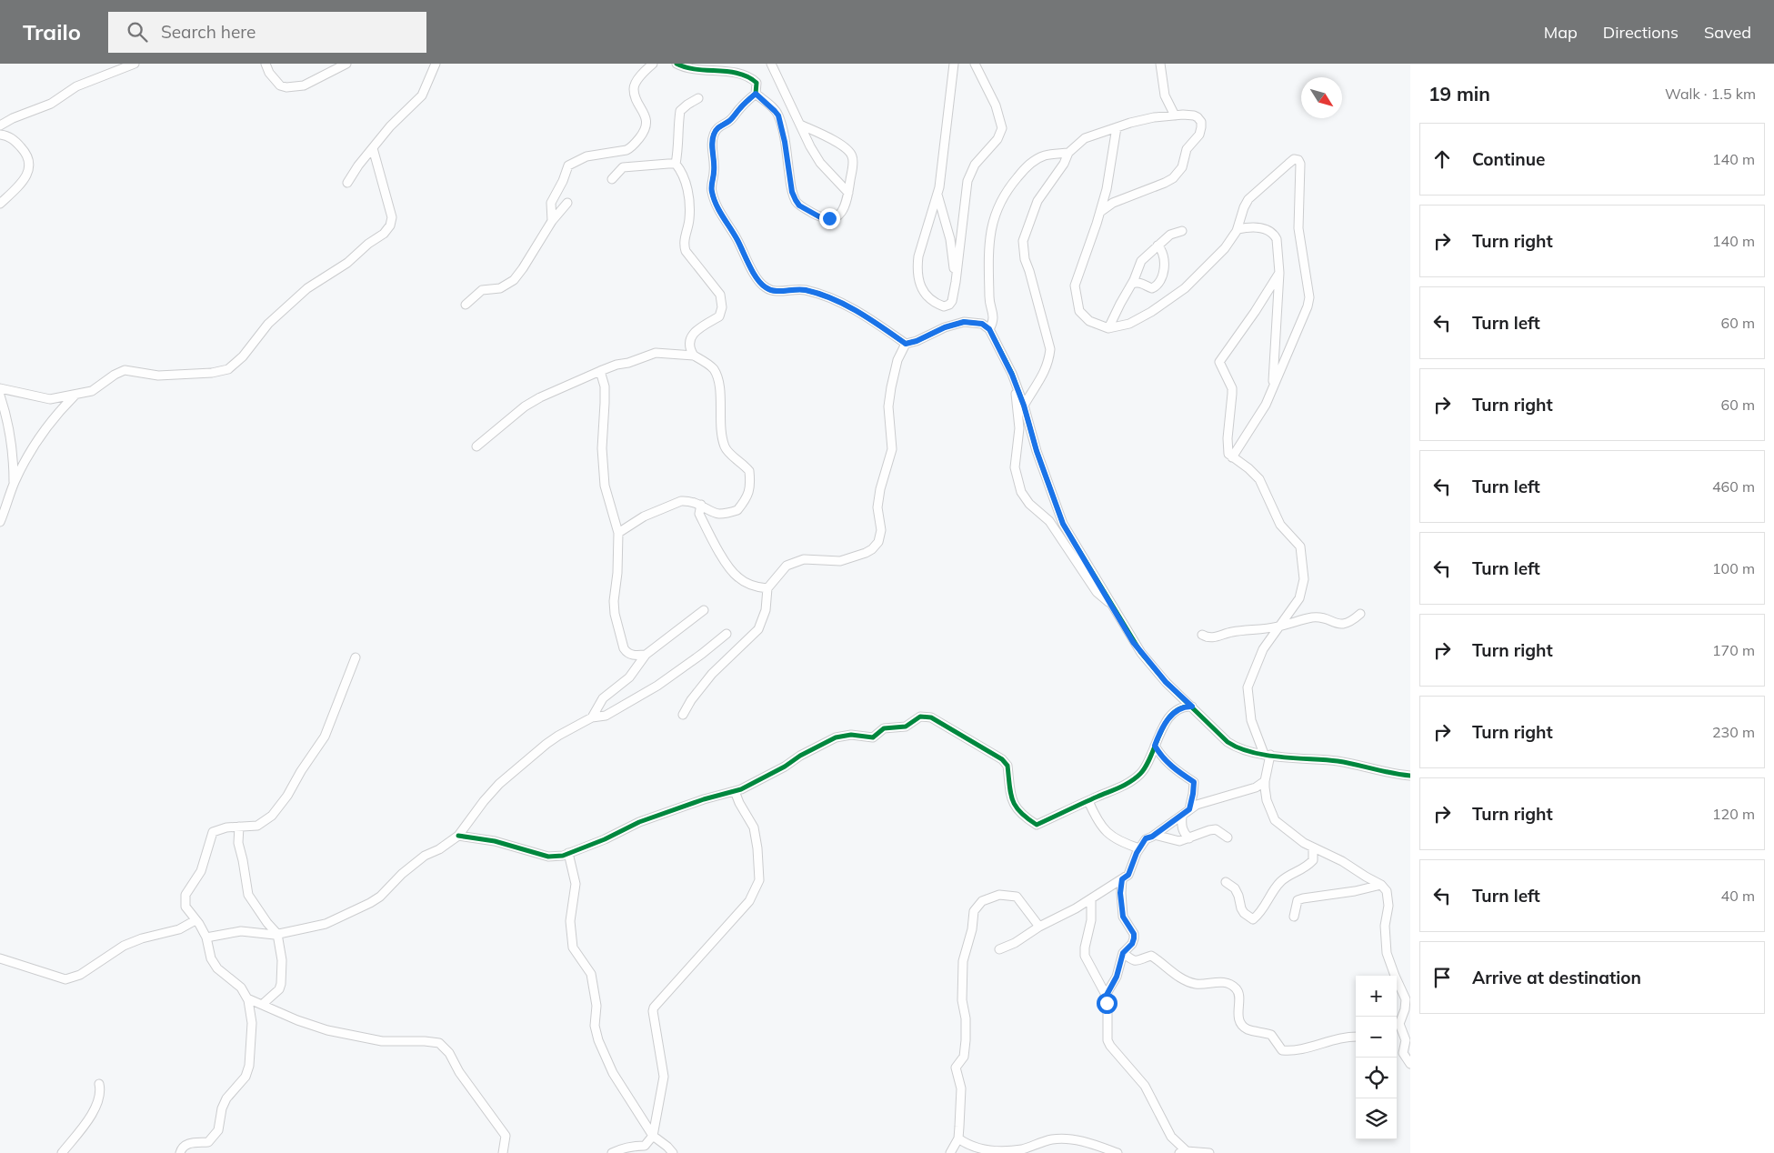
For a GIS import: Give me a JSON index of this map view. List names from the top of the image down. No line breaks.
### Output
{"north":"bottom right","page":{"header":"Trailo","search":"Search here","nav":["Map","Directions","Saved"],"heading":["19 min","Walk · 1.5 km"],"list":[["Continue","140 m"],["Turn right","140 m"],["Turn left","60 m"],["Turn right","60 m"],["Turn left","460 m"],["Turn left","100 m"],["Turn right","170 m"],["Turn right","230 m"],["Turn right","120 m"],["Turn left","40 m"],"Arrive at destination"],"map_buttons":["+","−"]}}
